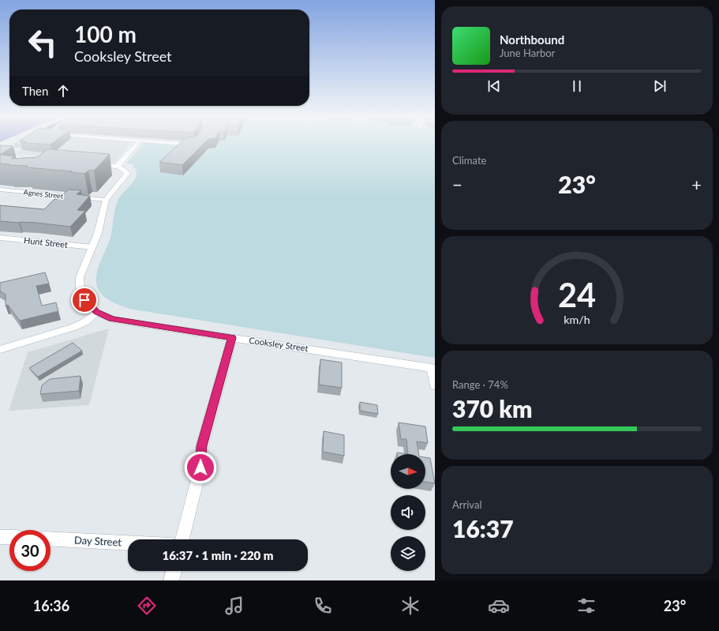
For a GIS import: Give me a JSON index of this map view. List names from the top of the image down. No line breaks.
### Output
{"streets":{"street":["Agnes Street","Hunt Street","Cooksley Street","Day Street"]},"north":"right","page":{"turn":["100 m","Cooksley Street"],"song":["Northbound","June Harbor"],"then":"Then","tile":["Climate",["Range · 74%","370 km"],["Arrival","16:37"]],"heat":["−","23°","+"],"limit":"30","trip":"16:37 · 1 min · 220 m","tabs":["16:36","23°"],"gauge":["24","km/h"]}}
